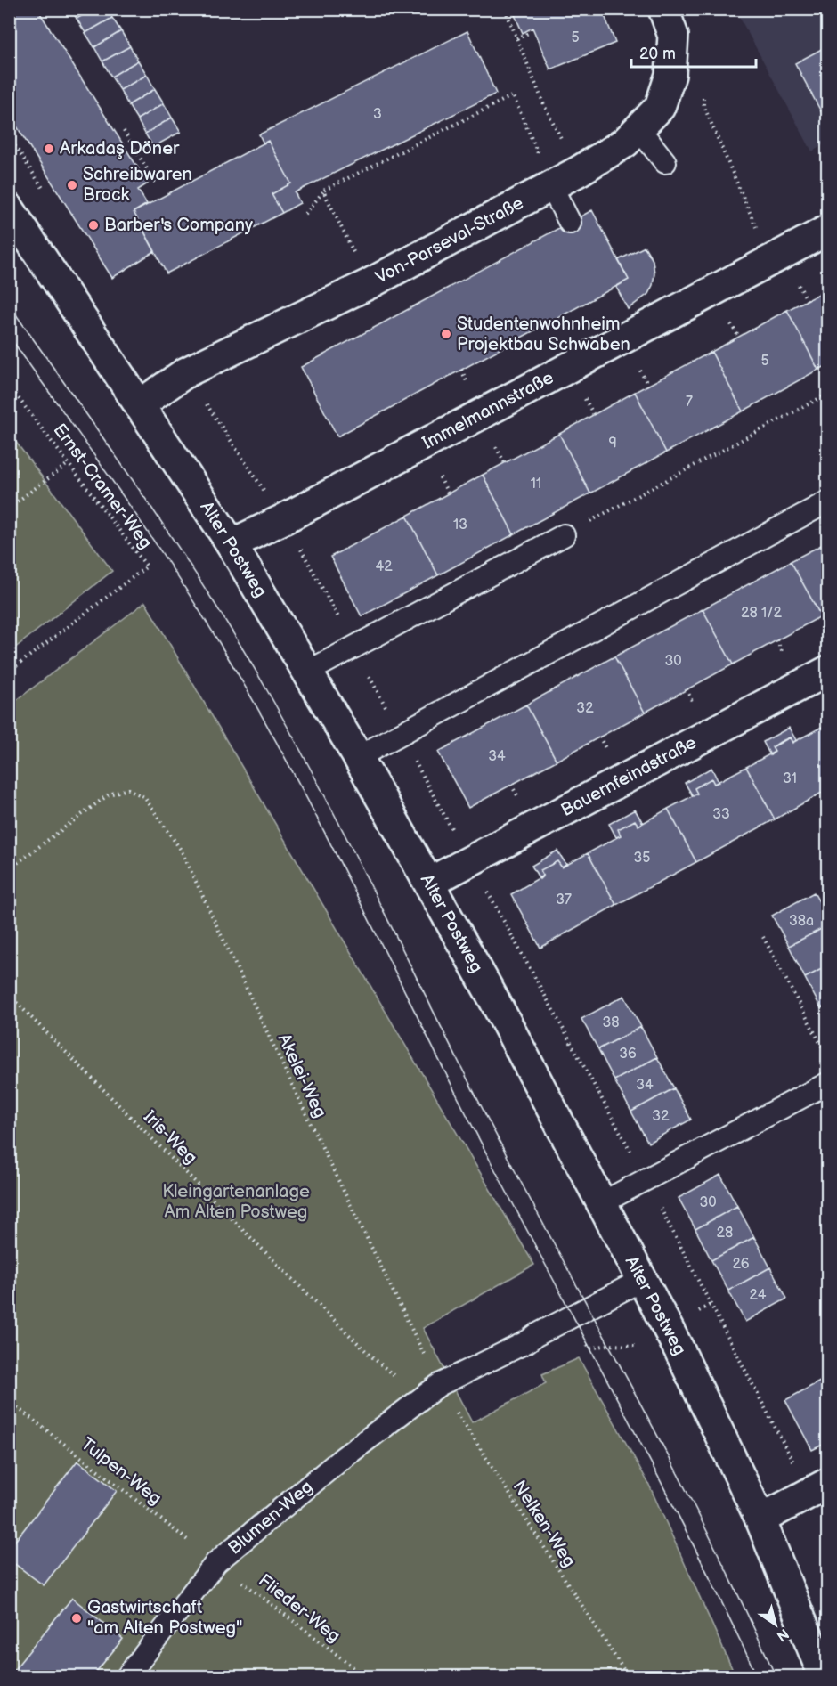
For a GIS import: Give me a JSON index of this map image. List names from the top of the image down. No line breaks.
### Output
{"streets":{"street":["Von-Parseval-Straße","Immelmannstraße","Alter Postweg","Bauernfeindstraße"],"lane":["Blumen-Weg"],"path":["Ernst-Cramer-Weg","Akelei-Weg","Iris-Weg","Tulpen-Weg","Nelken-Weg","Flieder-Weg"]},"crossings":[["Von-Parseval-Straße","Alter Postweg"],["Immelmannstraße","Alter Postweg"],["Alter Postweg","Bauernfeindstraße"],["Alter Postweg","Blumen-Weg"],["Akelei-Weg","Iris-Weg"],["Akelei-Weg","Blumen-Weg"],["Akelei-Weg","Nelken-Weg"],["Iris-Weg","Blumen-Weg"],["Iris-Weg","Nelken-Weg"],["Tulpen-Weg","Blumen-Weg"],["Tulpen-Weg","Flieder-Weg"],["Blumen-Weg","Nelken-Weg"],["Blumen-Weg","Flieder-Weg"]],"parks":["Kleingartenanlage Am Alten Postweg"],"places":["Arkadaş Döner","Schreibwaren Brock","Barber's Company","Studentenwohnheim Projektbau Schwaben","Gastwirtschaft \"am Alten Postweg\""],"house_numbers":["5","3","5","7","9","11","13","42","28 1/2","30","32","34","31","33","35","37","38a","38","36","34","32","30","28","26","24"],"scale_bar":"20 m","north":"bottom right"}
